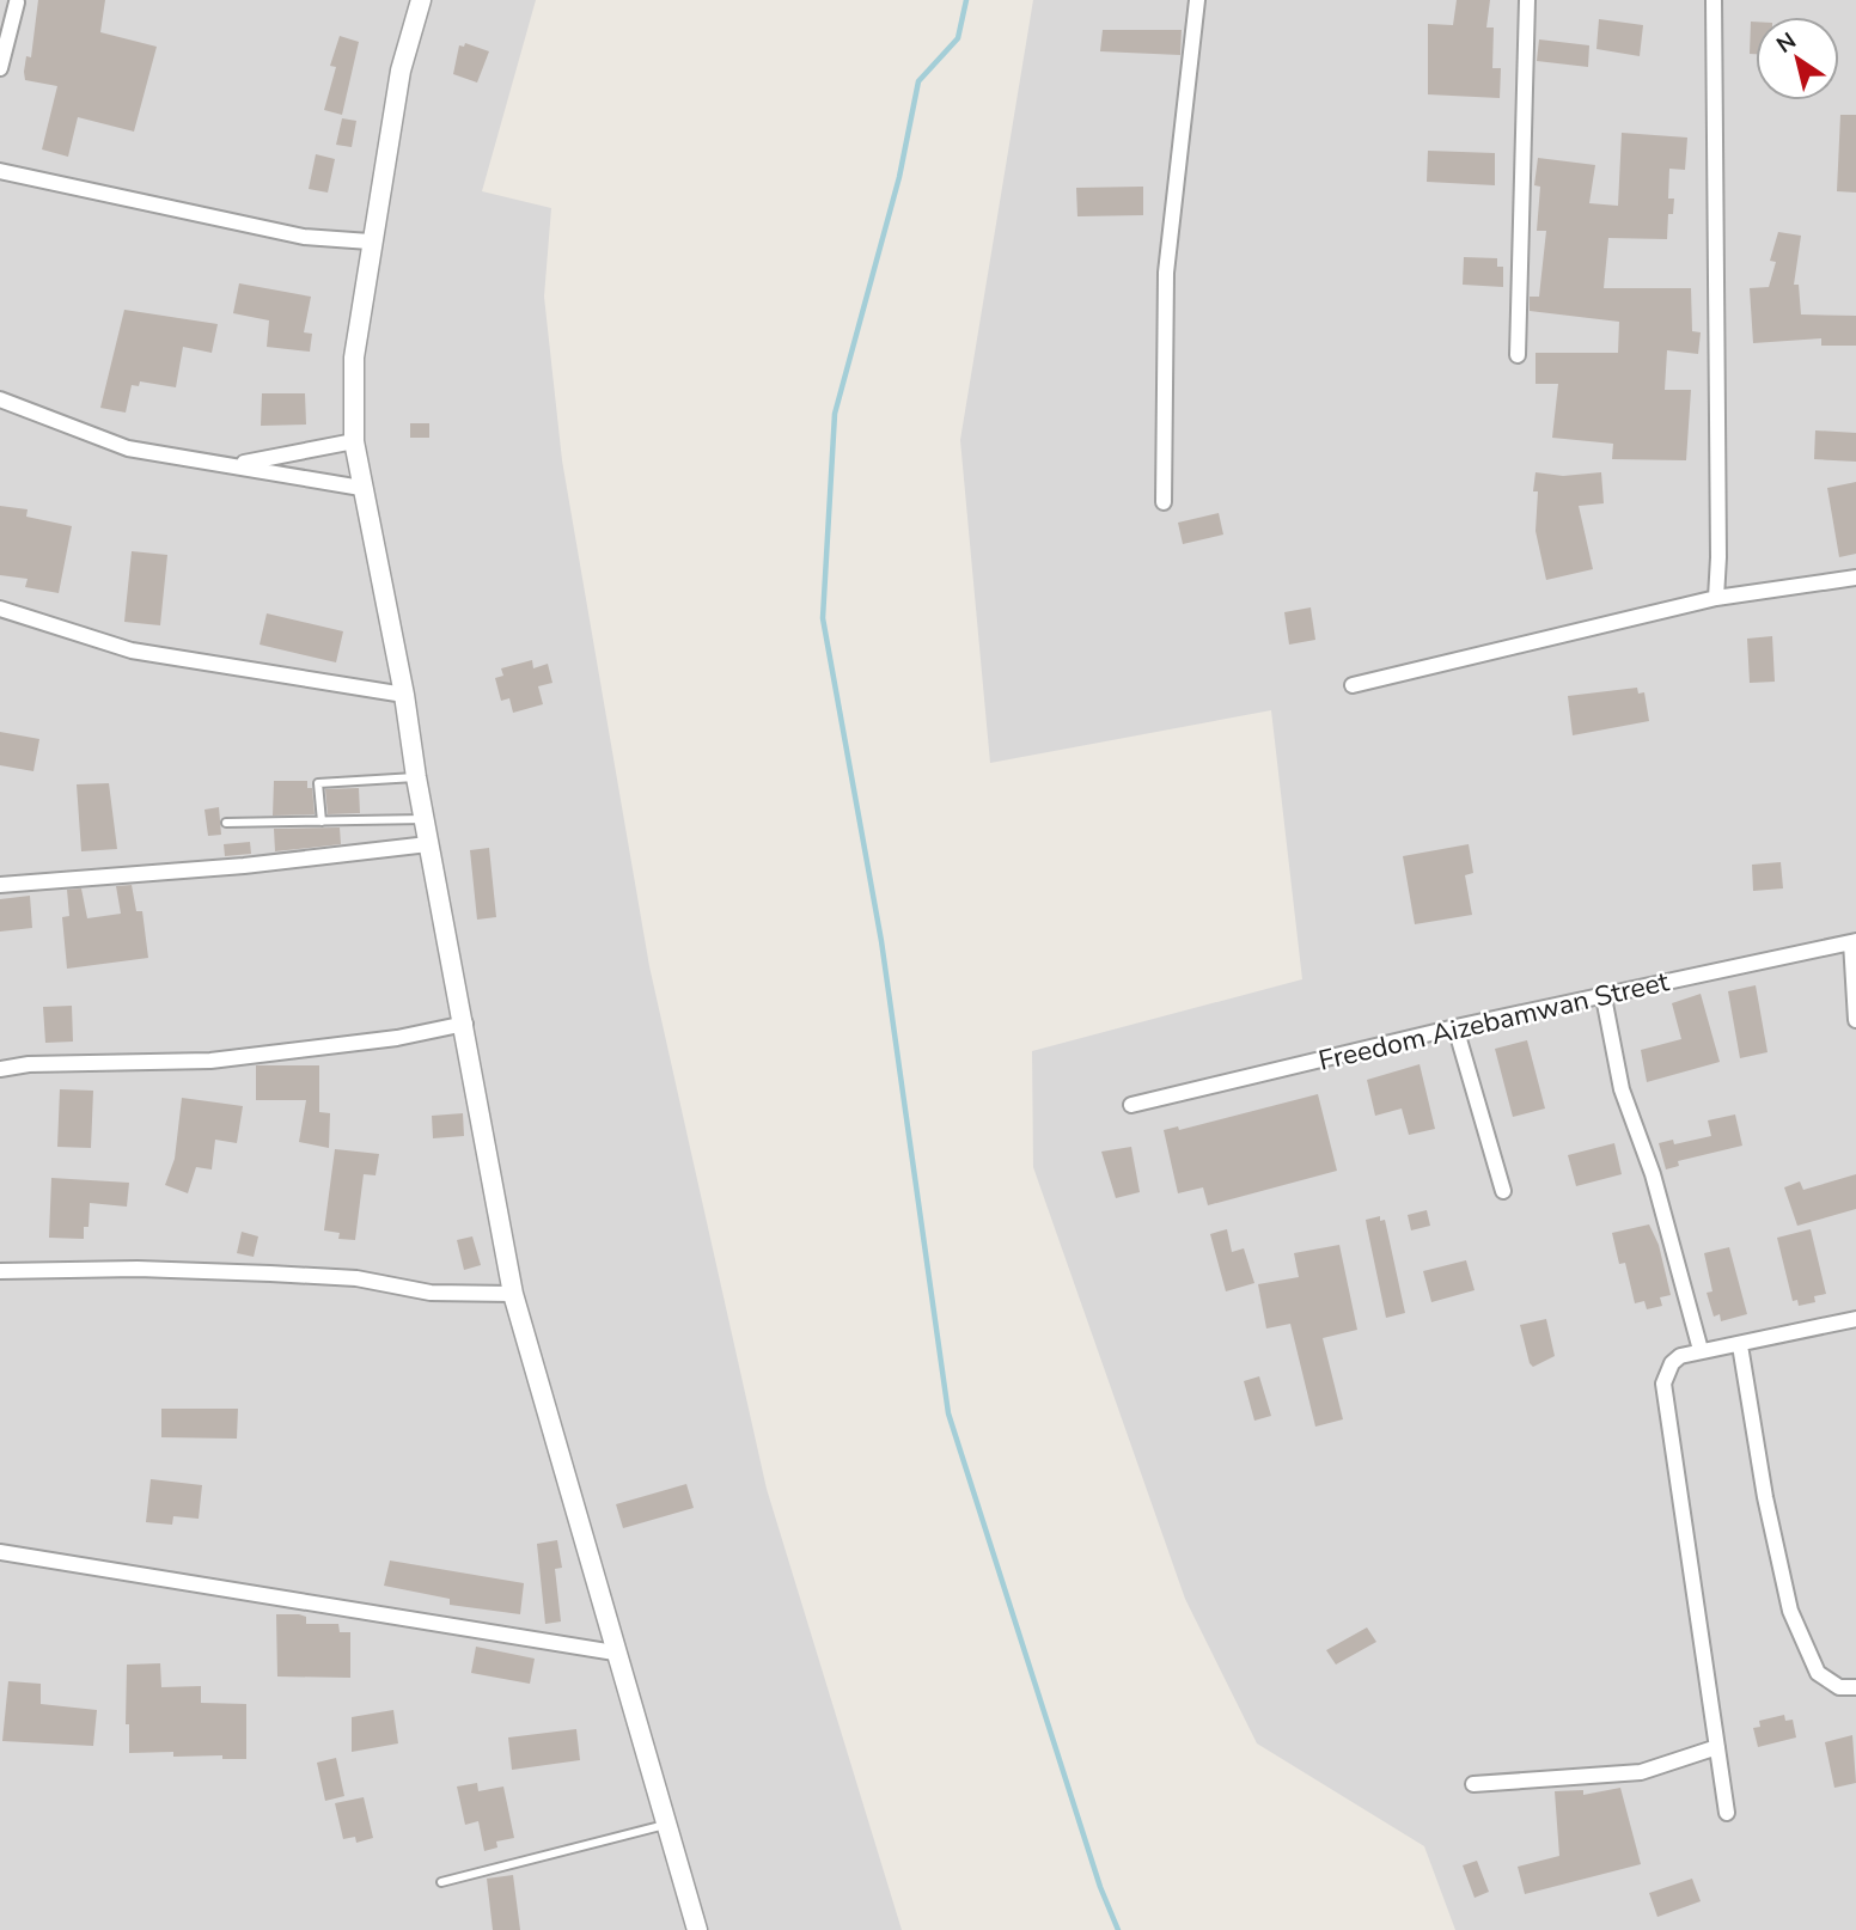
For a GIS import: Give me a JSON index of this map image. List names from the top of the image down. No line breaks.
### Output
{"streets":{"street":["Freedom Aizebamwan Street"]},"north":"top left"}
